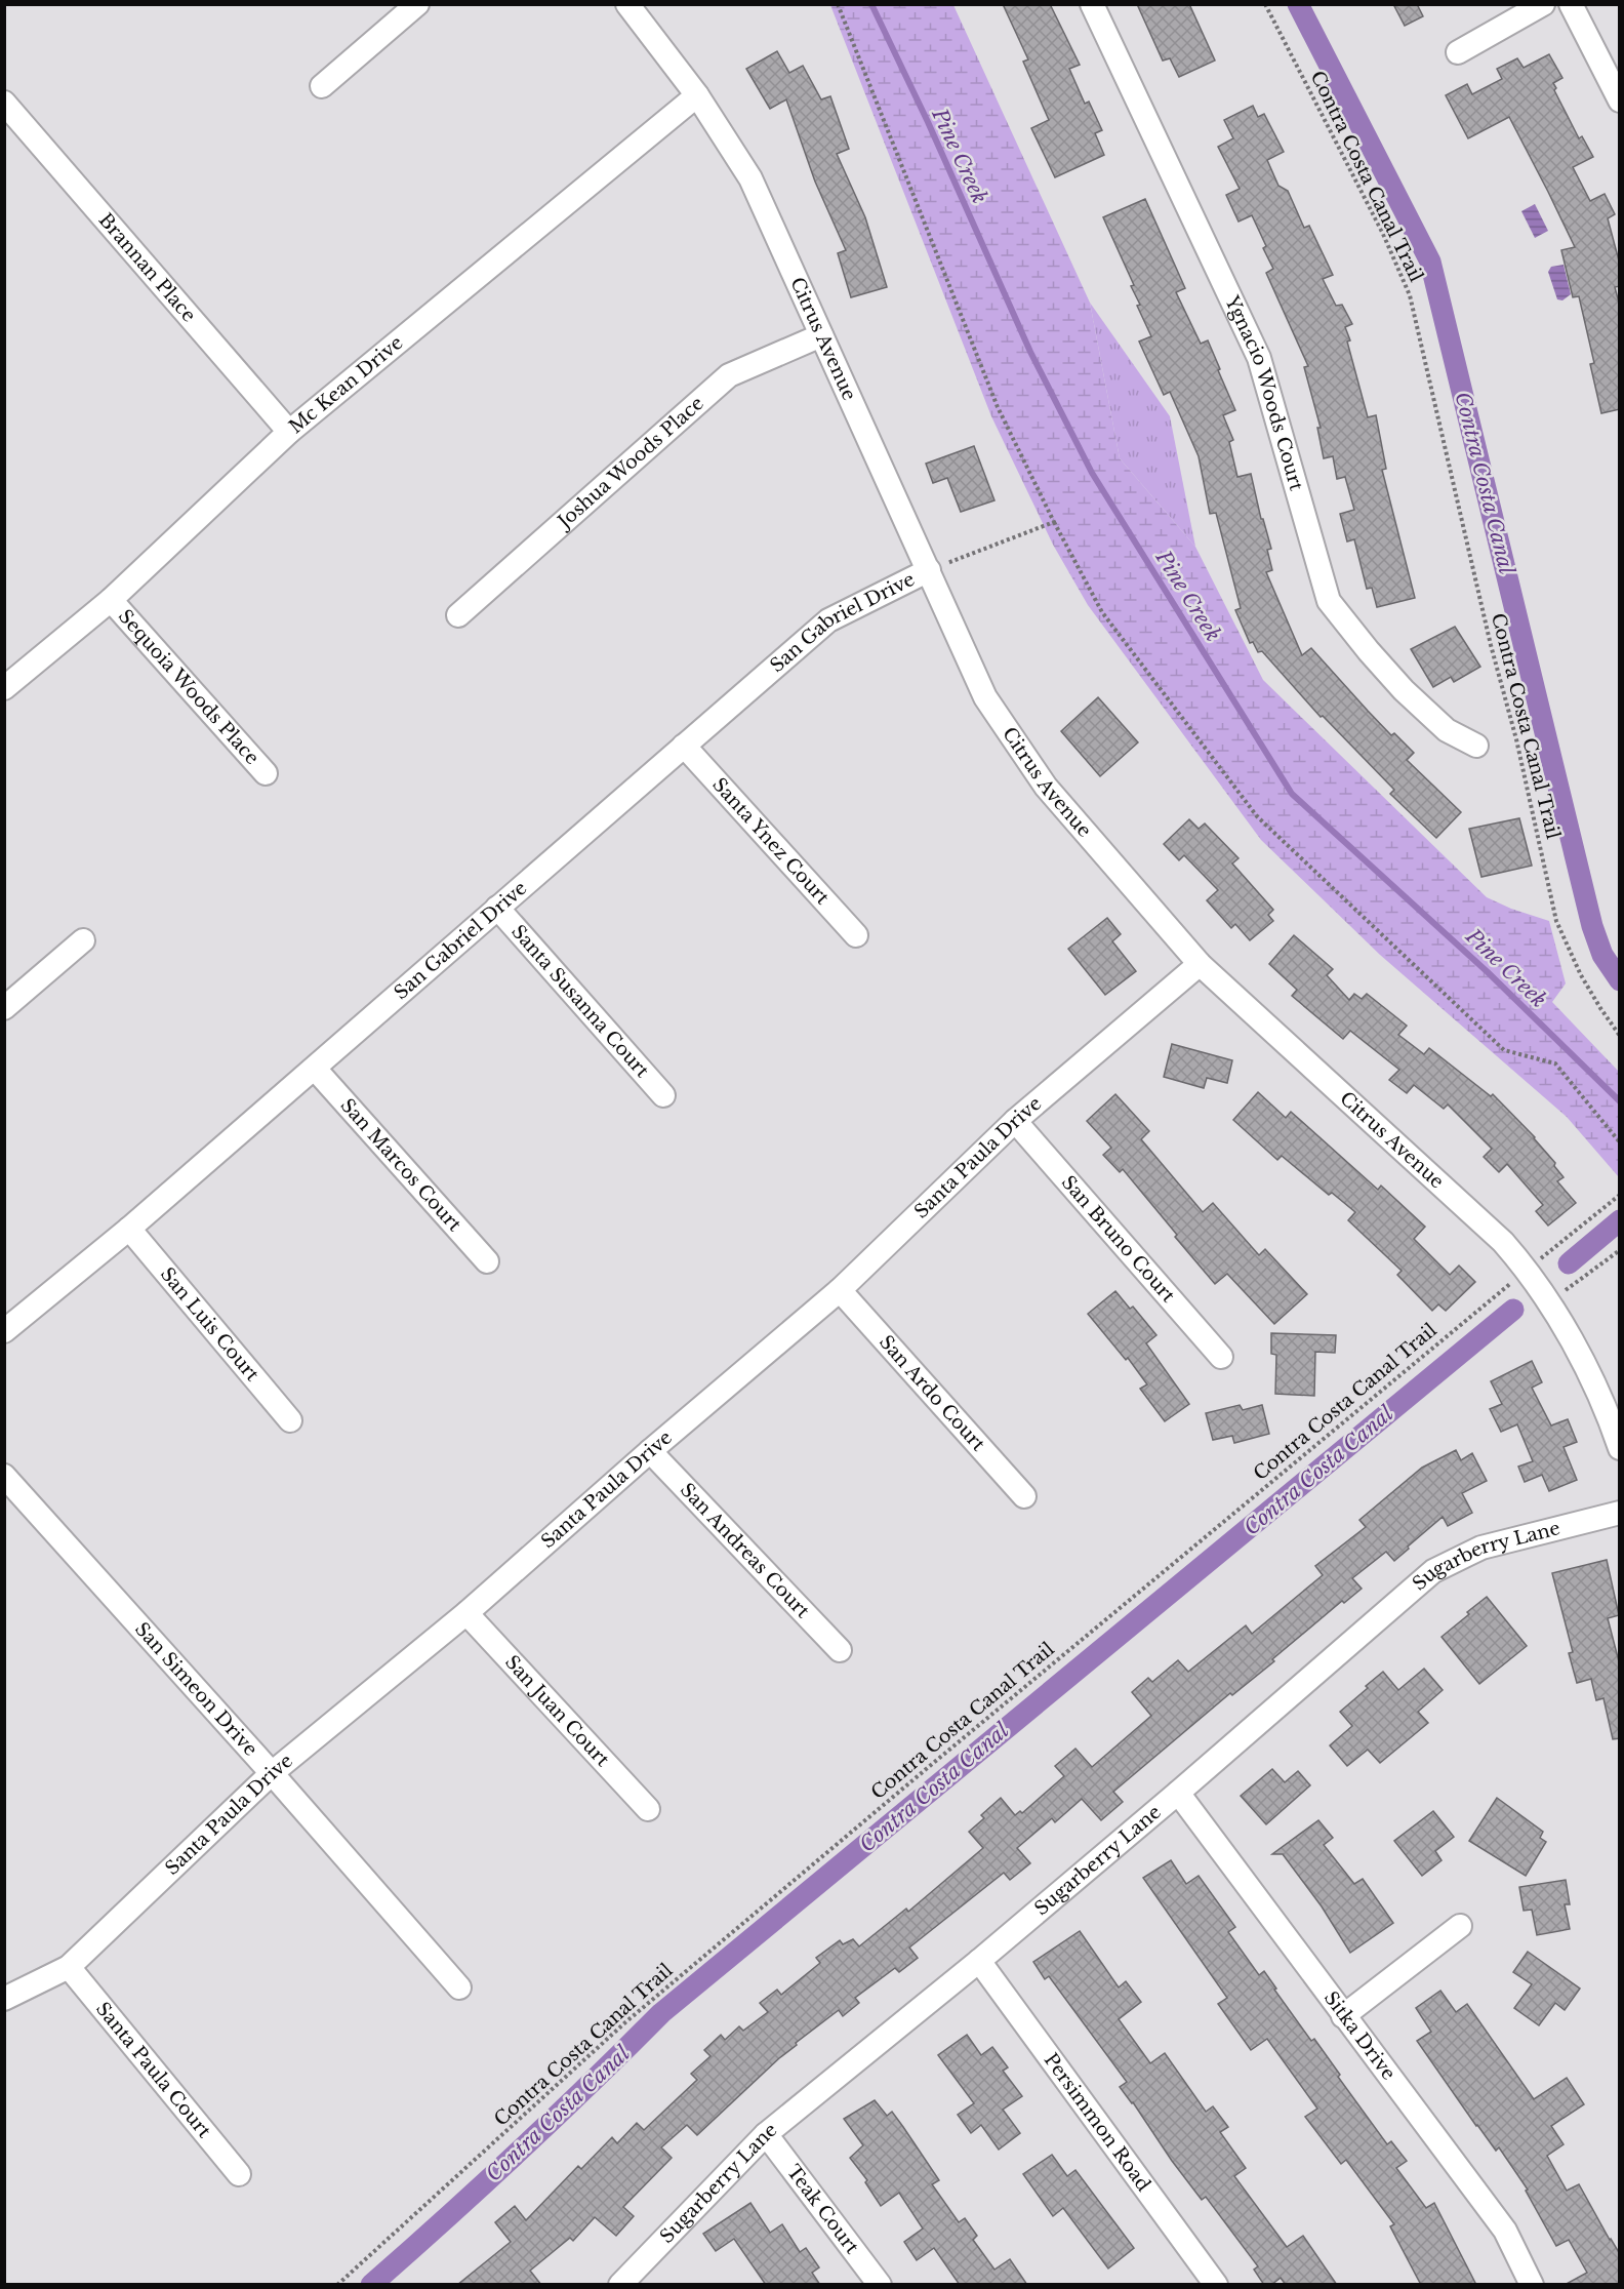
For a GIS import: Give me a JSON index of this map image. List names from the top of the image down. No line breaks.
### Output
{"streets":{"street":["Brannan Place","Citrus Avenue","Mc Kean Drive","Ygnacio Woods Court","Joshua Woods Place","San Gabriel Drive","Sequoia Woods Place","Santa Ynez Court","Santa Susanna Court","Santa Paula Drive","San Marcos Court","San Bruno Court","San Luis Court","San Ardo Court","San Andreas Court","Sugarberry Lane","San Simeon Drive","San Juan Court","Sitka Drive","Santa Paula Court","Persimmon Road","Teak Court"],"path":["Contra Costa Canal Trail"]},"crossings":[["Contra Costa Canal Trail","Citrus Avenue"],["Brannan Place","Mc Kean Drive"],["Citrus Avenue","Mc Kean Drive"],["Citrus Avenue","Joshua Woods Place"],["Citrus Avenue","San Gabriel Drive"],["Citrus Avenue","Santa Paula Drive"],["Mc Kean Drive","Sequoia Woods Place"],["San Gabriel Drive","Santa Ynez Court"],["San Gabriel Drive","Santa Susanna Court"],["San Gabriel Drive","San Marcos Court"],["San Gabriel Drive","San Luis Court"],["Santa Paula Drive","San Bruno Court"],["Santa Paula Drive","San Ardo Court"],["Santa Paula Drive","San Andreas Court"],["Santa Paula Drive","San Simeon Drive"],["Santa Paula Drive","San Juan Court"],["Santa Paula Drive","Santa Paula Court"],["Sugarberry Lane","Sitka Drive"],["Sugarberry Lane","Persimmon Road"],["Sugarberry Lane","Teak Court"]],"water":["Pine Creek","Contra Costa Canal"]}
